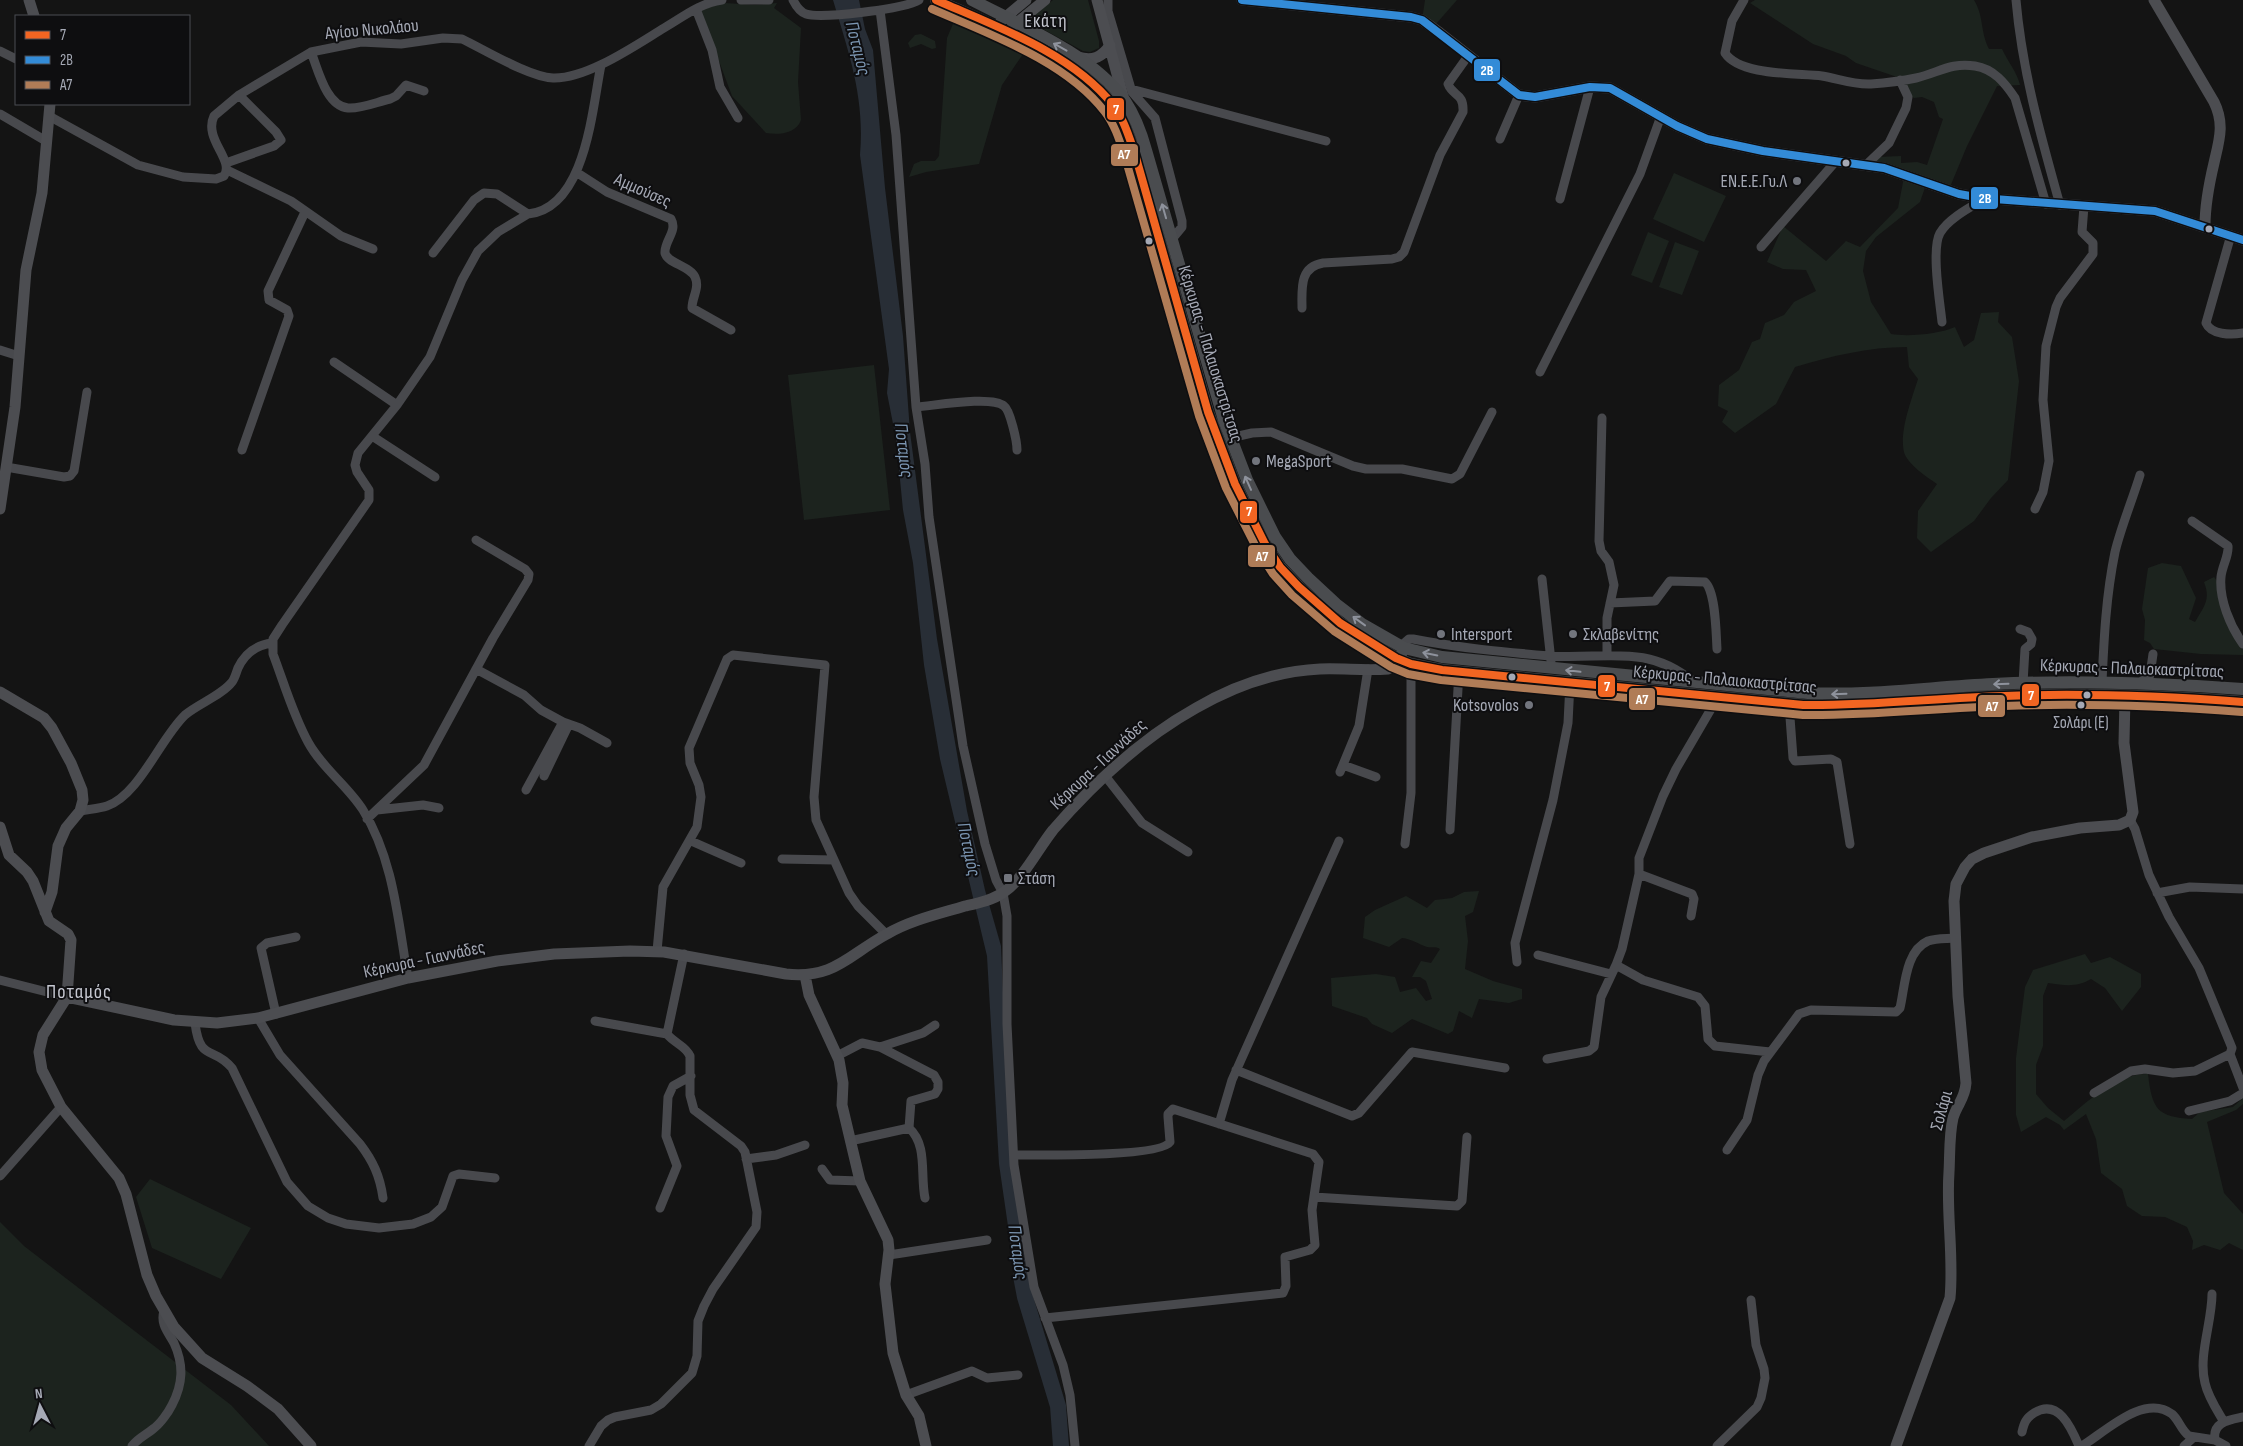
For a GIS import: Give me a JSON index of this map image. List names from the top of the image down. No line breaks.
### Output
{"streets":{"main road":["Κέρκυρας - Παλαιοκαστρίτσας"],"street":["Αγίου Νικολάου","Αμμούσες","Κέρκυρα - Γιαννάδες","Σολάρι"]},"districts":["Εκάτη","Ποταμός"],"water":["Ποταμός"],"places":{"other":["ΕΝ.Ε.Ε.Γυ.Λ","MegaSport","Intersport","Σκλαβενίτης","Kotsovolos","Σολάρι (E)"],"transit":["Στάση"]},"lines":["transit line 7","transit line 2B","transit line A7"],"legend":["7","2B","A7"],"north":"top"}
